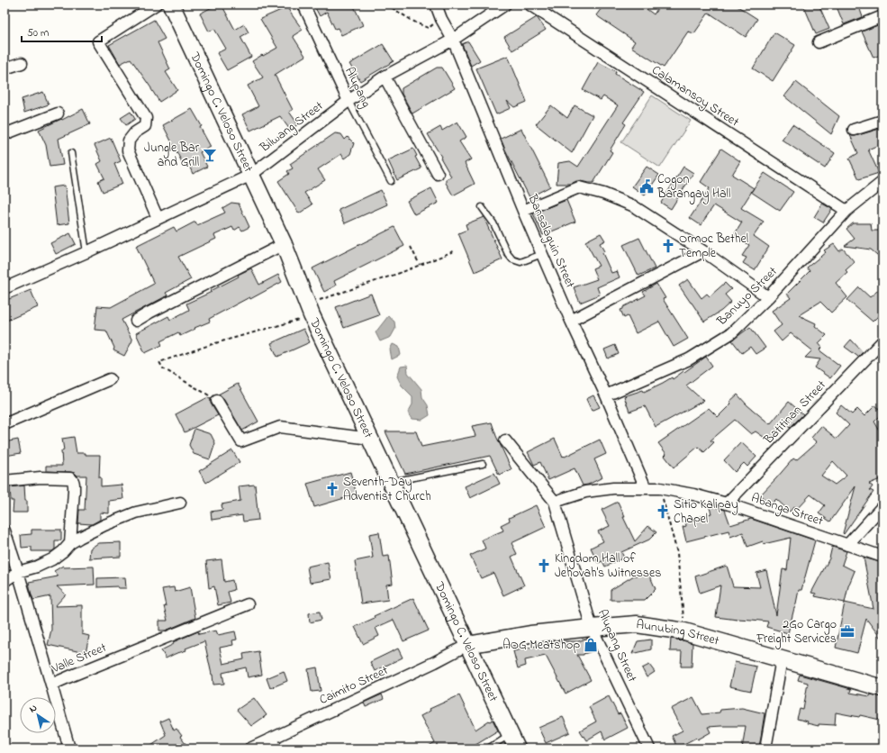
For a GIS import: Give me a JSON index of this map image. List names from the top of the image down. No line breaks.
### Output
{"streets":{"main road":["Domingo C. Veloso Street","Aunubing Street"],"street":["Alupang","Calamansoy Street","Bilwang Street","Bansalaguin Street","Banuyo Street","Batitinan Street","Abanga Street","Alupang Street","Valle Street","Caimito Street"]},"crossings":[["Alupang","Bilwang Street"],["Calamansoy Street","Banuyo Street"],["Domingo C. Veloso Street","Bilwang Street"],["Domingo C. Veloso Street","Aunubing Street"],["Domingo C. Veloso Street","Caimito Street"],["Bilwang Street","Bansalaguin Street"],["Bansalaguin Street","Banuyo Street"],["Bansalaguin Street","Abanga Street"],["Batitinan Street","Abanga Street"],["Abanga Street","Alupang Street"],["Aunubing Street","Alupang Street"],["Aunubing Street","Caimito Street"]],"places":{"bar":["Jungle Bar and Grill"],"public building":["Cogon Barangay Hall"],"church":["Ormoc Bethel Temple","Seventh-Day Adventist Church","Sitio Kalipay Chapel","Kingdom Hall of Jehovah's Witnesses"],"office":["2Go Cargo Freight Services"],"shop":["AOG Meatshop"]},"scale_bar":"50 m","north":"top left"}
